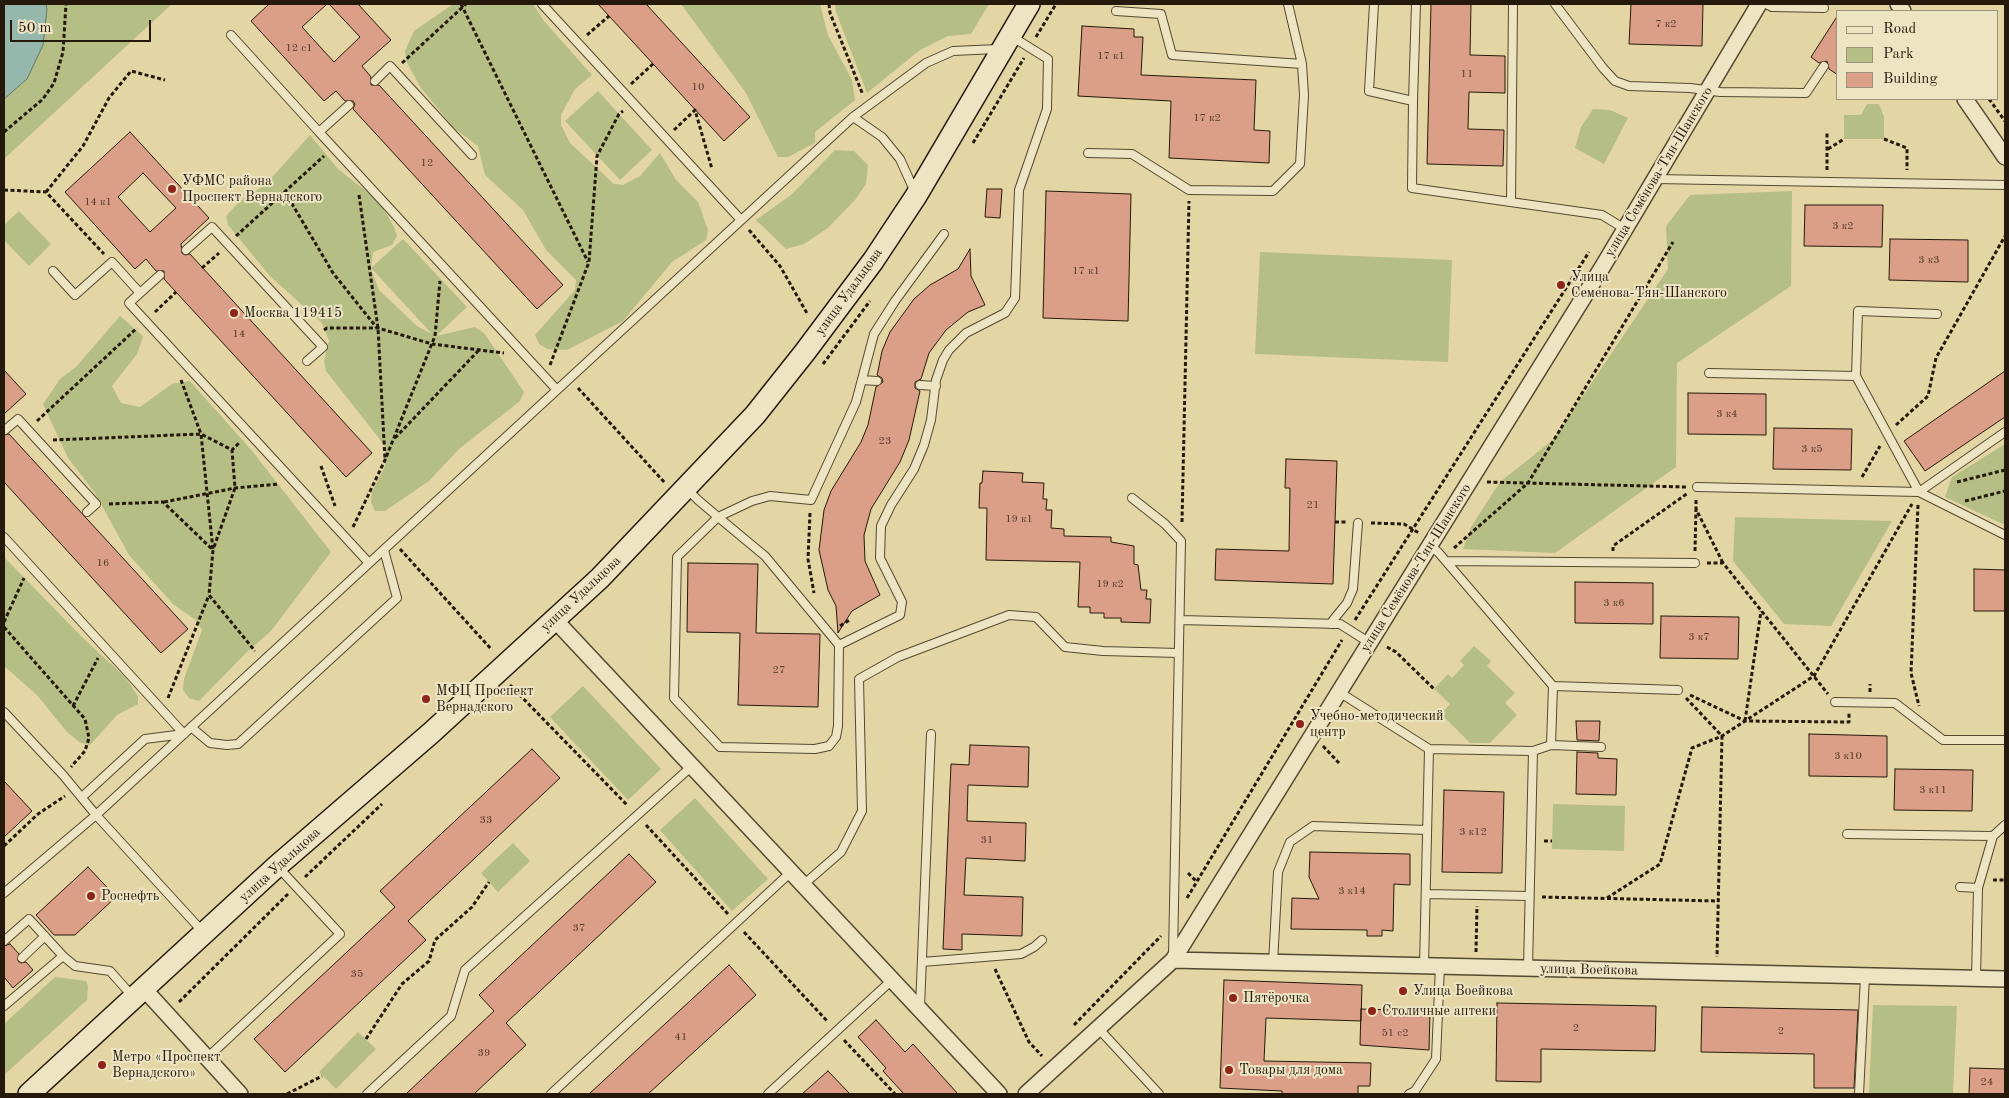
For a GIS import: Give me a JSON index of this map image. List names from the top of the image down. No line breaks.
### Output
{"streets":{"street":["улица Семёнова-Тян-Шанского","улица Удальцова","улица Воейкова"]},"crossings":[["улица Семёнова-Тян-Шанского","улица Воейкова"]],"places":["УФМС района Проспект Вернадского","Улица Семенова-Тян-Шанского","Москва 119415","МФЦ Проспект Вернадского","Учебно-методический центр","Роснефть","Улица Воейкова","Пятёрочка","Столичные аптеки","Метро «Проспект Вернадского»","Товары для дома"],"house_numbers":["7 к2","12 с1","17 к1","11","10","17 к2","12","14 к1","3 к2","3 к3","17 к1","14","3 к4","23","3 к5","21","19 к1","16","19 к2","3 к6","3 к7","27","3 к10","3 к11","33","3 к12","31","3 к14","37","35","2","2","51 с2","41","39","24"],"legend":["Road","Park","Building"],"scale_bar":"50 m"}
